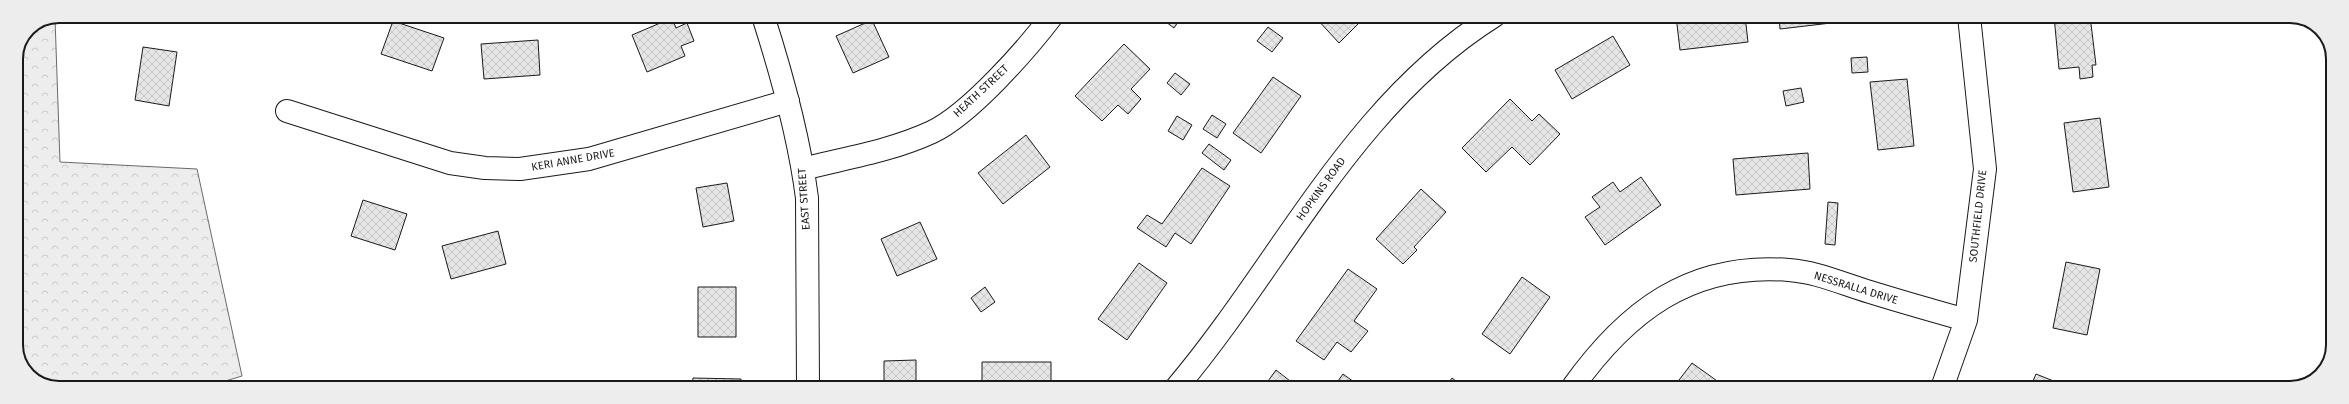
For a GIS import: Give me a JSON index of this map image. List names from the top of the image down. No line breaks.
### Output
{"streets":{"street":["HEATH STREET","KERI ANNE DRIVE","HOPKINS ROAD","EAST STREET","SOUTHFIELD DRIVE","NESSRALLA DRIVE"]},"crossings":[["HEATH STREET","EAST STREET"],["KERI ANNE DRIVE","EAST STREET"],["SOUTHFIELD DRIVE","NESSRALLA DRIVE"]]}
